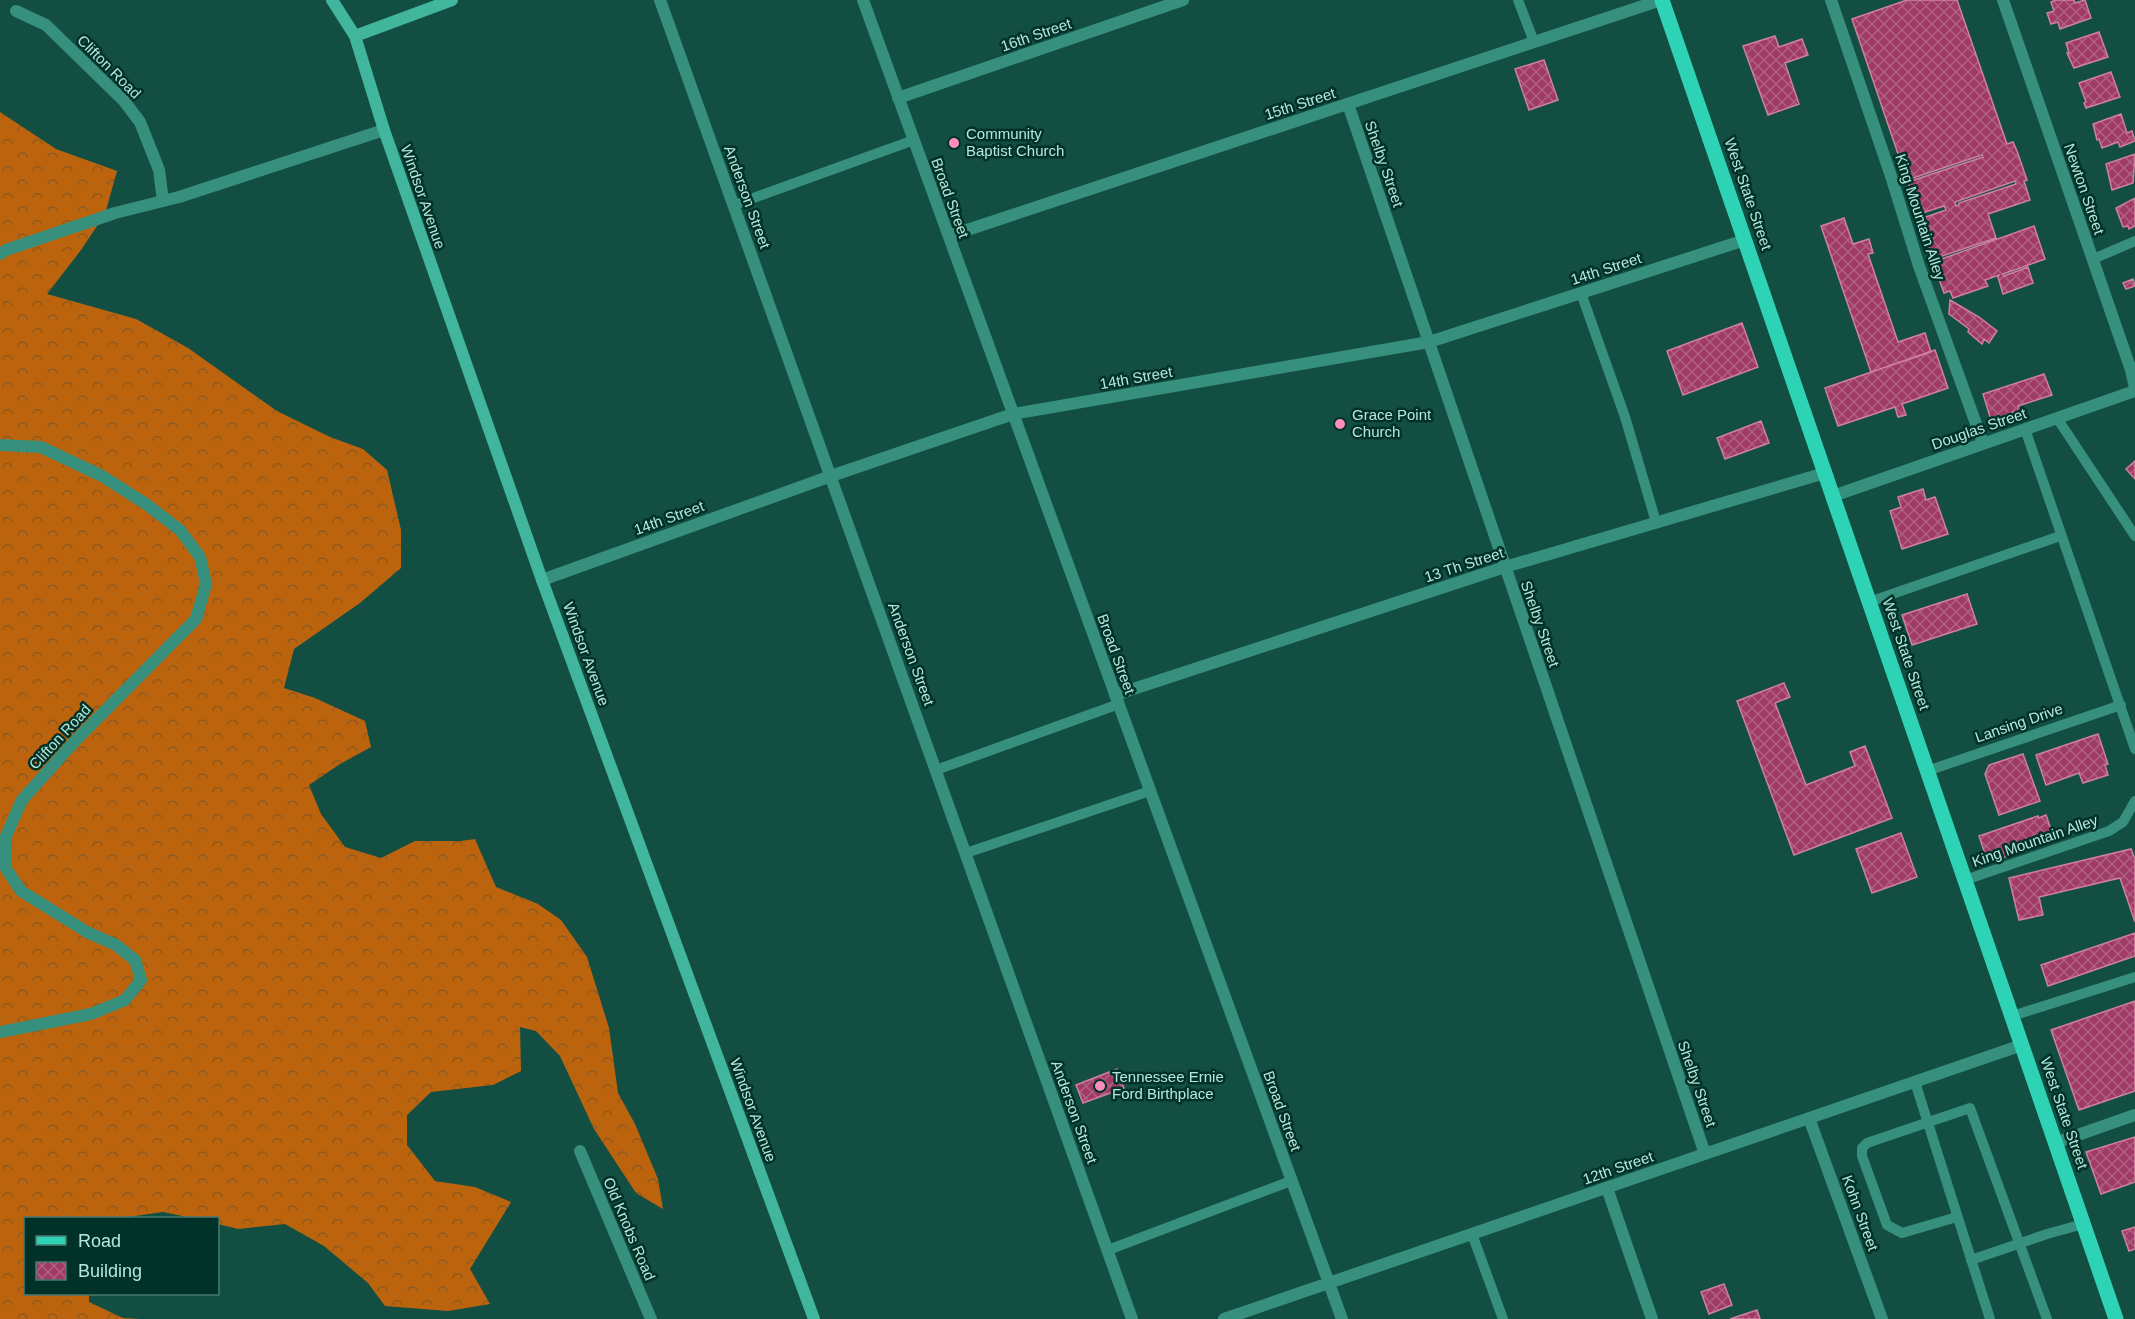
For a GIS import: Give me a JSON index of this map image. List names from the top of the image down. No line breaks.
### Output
{"streets":{"main road":["West State Street"],"street":["16th Street","Clifton Road","15th Street","Shelby Street","Newton Street","Windsor Avenue","Anderson Street","Broad Street","King Mountain Alley","14th Street","Douglas Street","13 Th Street","12th Street","Kohn Street","Old Knobs Road"],"lane":["Lansing Drive"]},"crossings":[["16th Street","Broad Street"],["15th Street","Shelby Street"],["15th Street","West State Street"],["15th Street","Broad Street"],["Shelby Street","14th Street"],["Shelby Street","13 Th Street"],["Shelby Street","12th Street"],["Newton Street","Douglas Street"],["West State Street","King Mountain Alley"],["West State Street","14th Street"],["West State Street","Douglas Street"],["West State Street","13 Th Street"],["West State Street","Lansing Drive"],["West State Street","12th Street"],["Windsor Avenue","14th Street"],["Anderson Street","14th Street"],["Broad Street","14th Street"],["Broad Street","13 Th Street"],["Broad Street","12th Street"],["King Mountain Alley","Douglas Street"],["12th Street","Kohn Street"]],"places":["Community Baptist Church","Grace Point Church","Tennessee Ernie Ford Birthplace"],"legend":["Road","Building"]}
